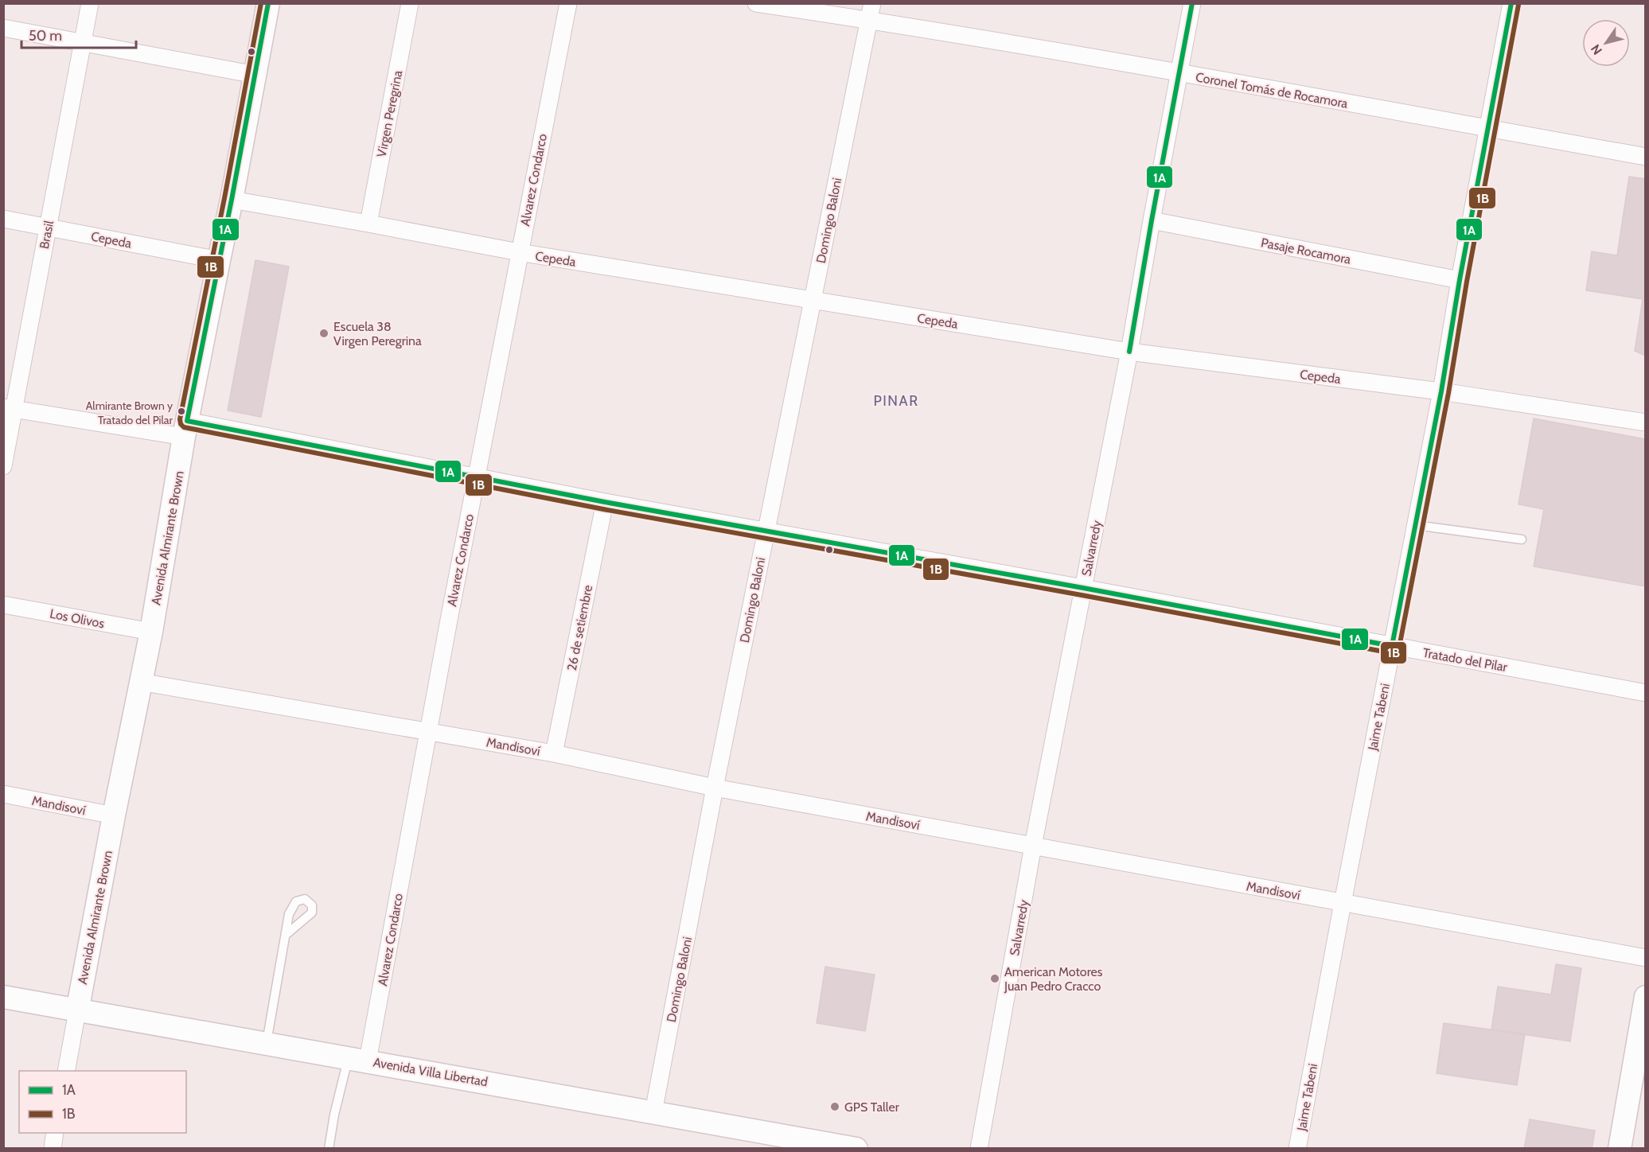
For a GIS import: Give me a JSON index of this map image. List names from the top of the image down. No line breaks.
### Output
{"streets":{"main road":["Avenida Almirante Brown","Avenida Villa Libertad"],"street":["Coronel Tomás de Rocamora","Virgen Peregrina","Alvarez Condarco","Domingo Baloni","Brasil","Cepeda","Pasaje Rocamora","Salvarredy","Los Olivos","26 de setiembre","Tratado del Pilar","Jaime Tabeni","Mandisoví"]},"crossings":[["Coronel Tomás de Rocamora","Domingo Baloni"],["Coronel Tomás de Rocamora","Salvarredy"],["Coronel Tomás de Rocamora","Jaime Tabeni"],["Virgen Peregrina","Cepeda"],["Alvarez Condarco","Cepeda"],["Alvarez Condarco","Tratado del Pilar"],["Alvarez Condarco","Mandisoví"],["Alvarez Condarco","Avenida Villa Libertad"],["Domingo Baloni","Cepeda"],["Domingo Baloni","Tratado del Pilar"],["Domingo Baloni","Mandisoví"],["Domingo Baloni","Avenida Villa Libertad"],["Brasil","Cepeda"],["Brasil","Tratado del Pilar"],["Cepeda","Avenida Almirante Brown"],["Cepeda","Salvarredy"],["Cepeda","Jaime Tabeni"],["Pasaje Rocamora","Salvarredy"],["Pasaje Rocamora","Jaime Tabeni"],["Avenida Almirante Brown","Los Olivos"],["Avenida Almirante Brown","Tratado del Pilar"],["Avenida Almirante Brown","Mandisoví"],["Avenida Almirante Brown","Avenida Villa Libertad"],["Salvarredy","Tratado del Pilar"],["Salvarredy","Mandisoví"],["26 de setiembre","Tratado del Pilar"],["26 de setiembre","Mandisoví"],["Tratado del Pilar","Jaime Tabeni"],["Jaime Tabeni","Mandisoví"]],"districts":["PINAR"],"places":["Escuela 38 Virgen Peregrina","Almirante Brown y Tratado del Pilar","American Motores Juan Pedro Cracco","GPS Taller"],"lines":["transit line 1A","transit line 1B"],"legend":["1A","1B"],"scale_bar":"50 m","north":"bottom left"}
